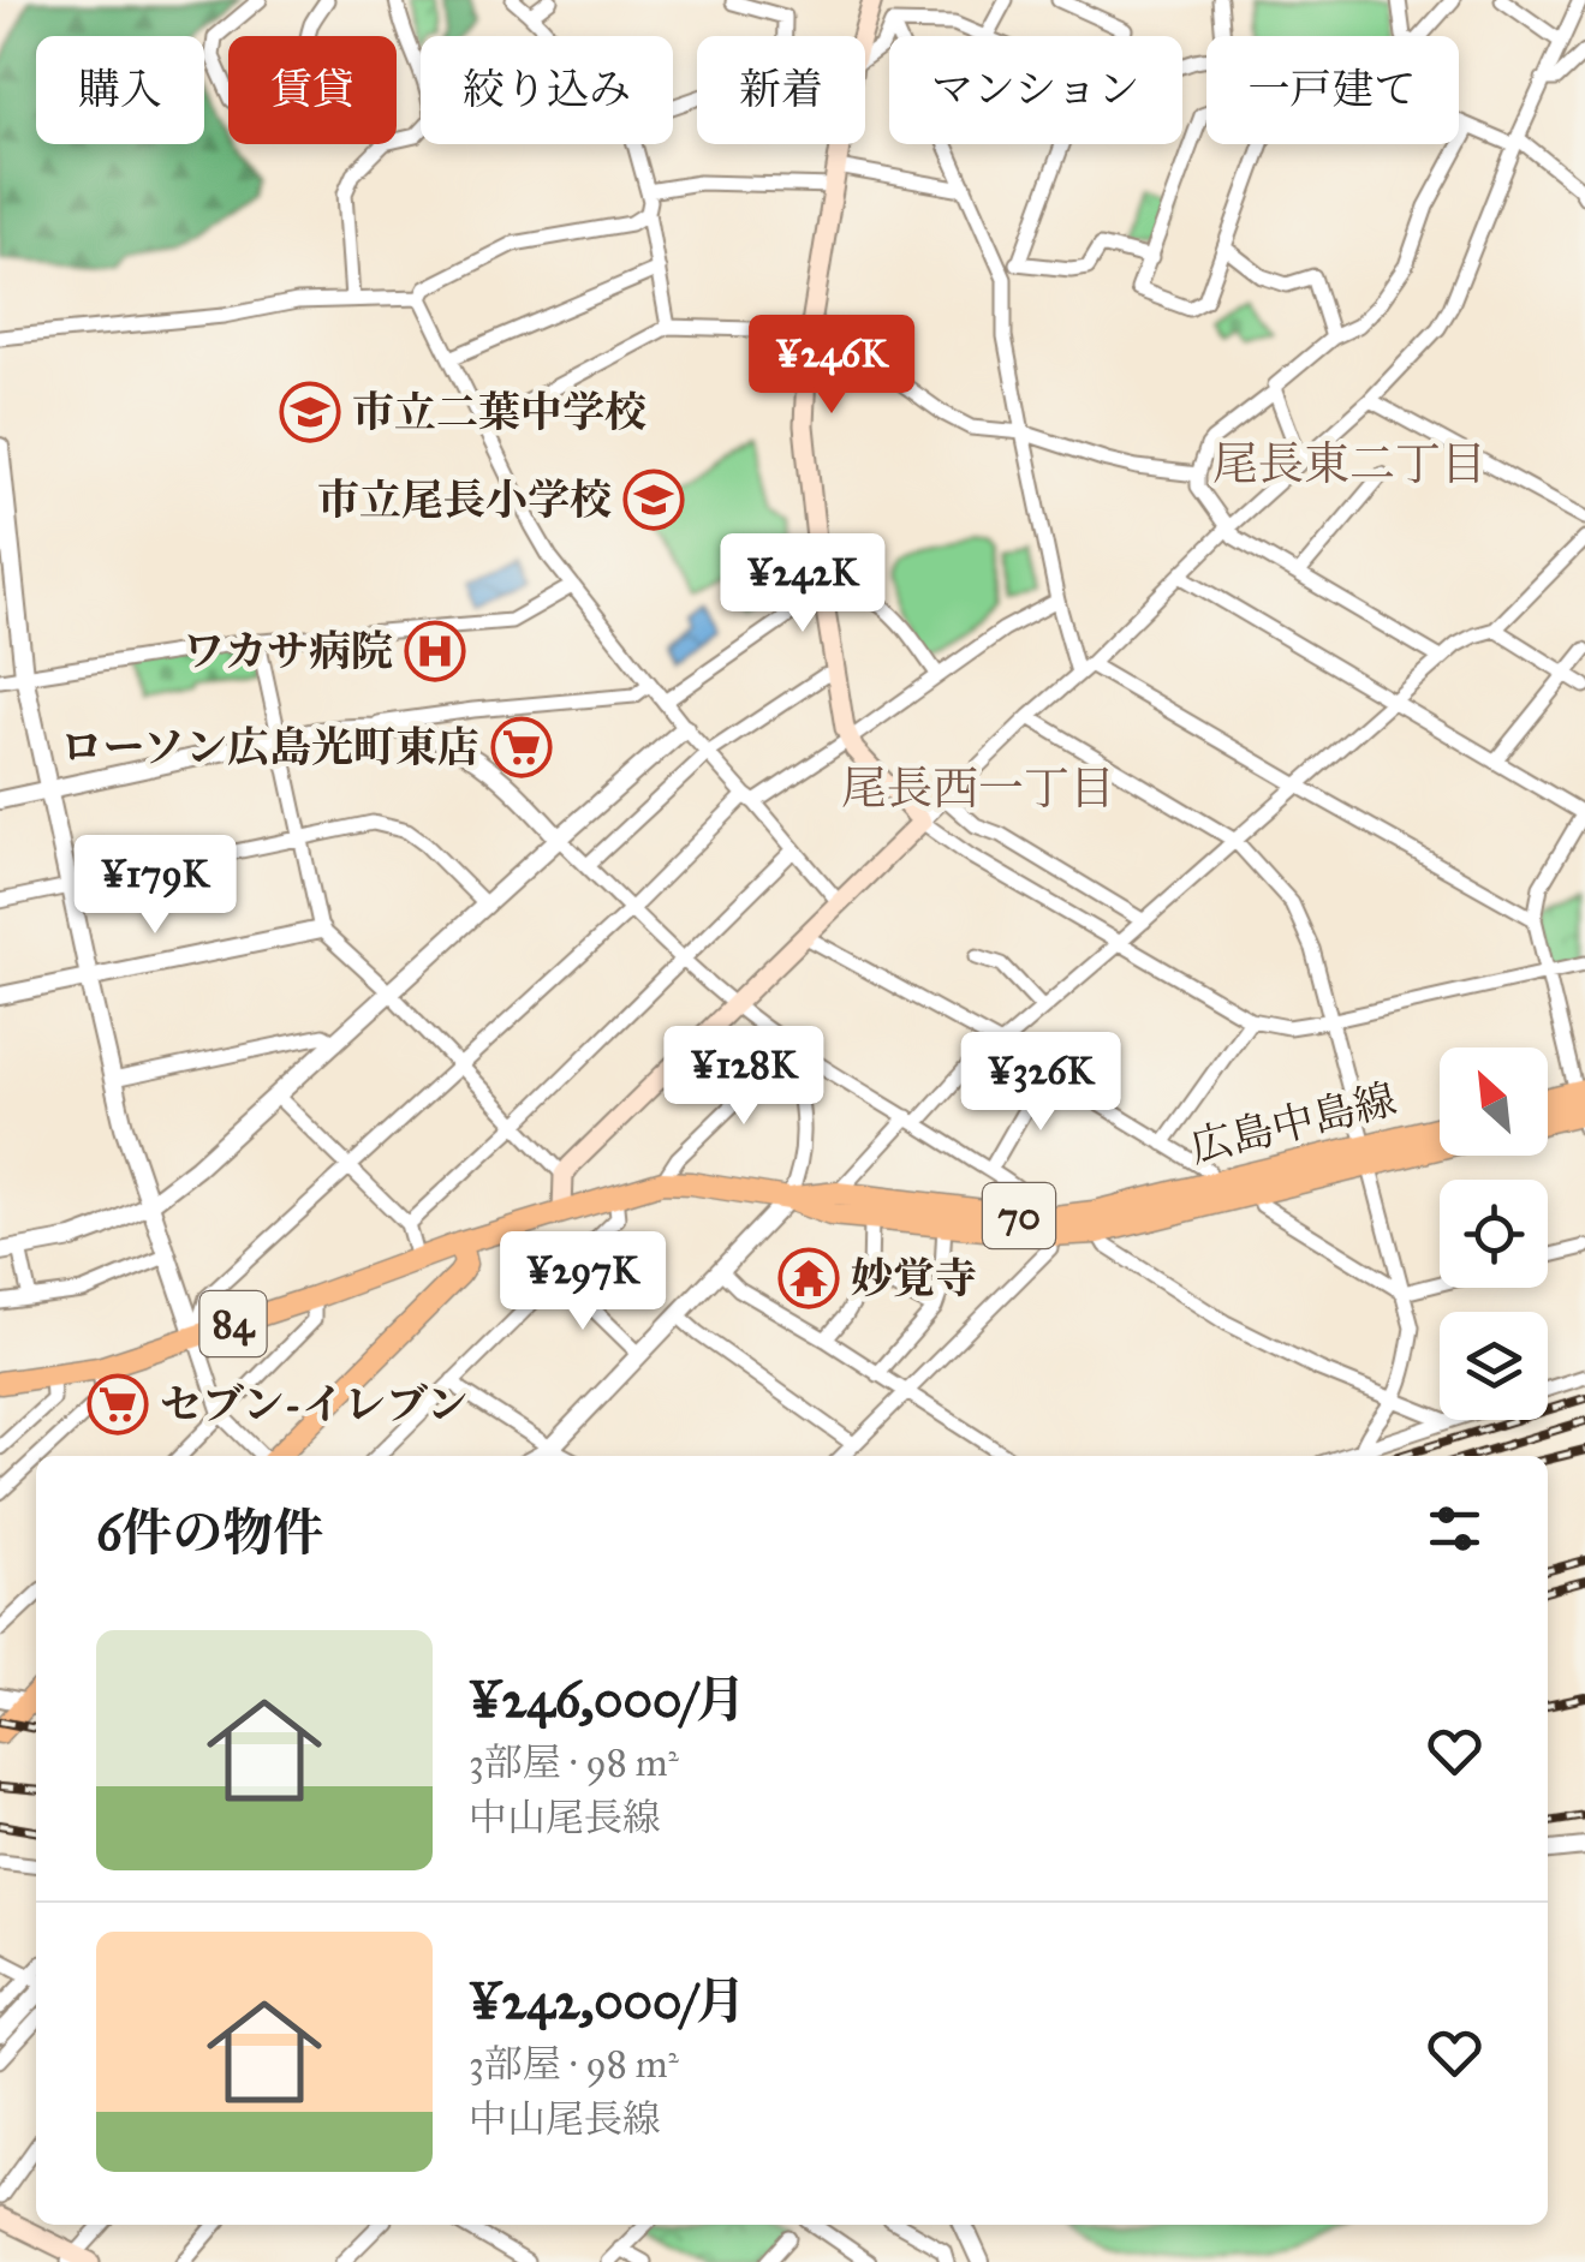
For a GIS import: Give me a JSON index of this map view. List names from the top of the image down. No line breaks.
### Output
{"streets":{"main road":["広島中島線","70","84"]},"crossings":[["広島中島線","84"]],"districts":["尾長東二丁目","尾長西一丁目"],"places":{"school or university":["市立二葉中学校","市立尾長小学校"],"hospital":["ワカサ病院"],"supermarket":["ローソン広島光町東店","セブン-イレブン"],"temple":["妙覚寺"]},"north":"top left","page":{"chip":["購入","賃貸","絞り込み","新着","マンション","一戸建て"],"price":["¥246K","¥242K","¥179K","¥128K","¥326K","¥297K"],"heading":"6件の物件","list":[{"name":"¥246,000/月","note":"3部屋 · 98 m² · 中山尾長線"},{"name":"¥242,000/月","note":"3部屋 · 98 m² · 中山尾長線"}]}}
